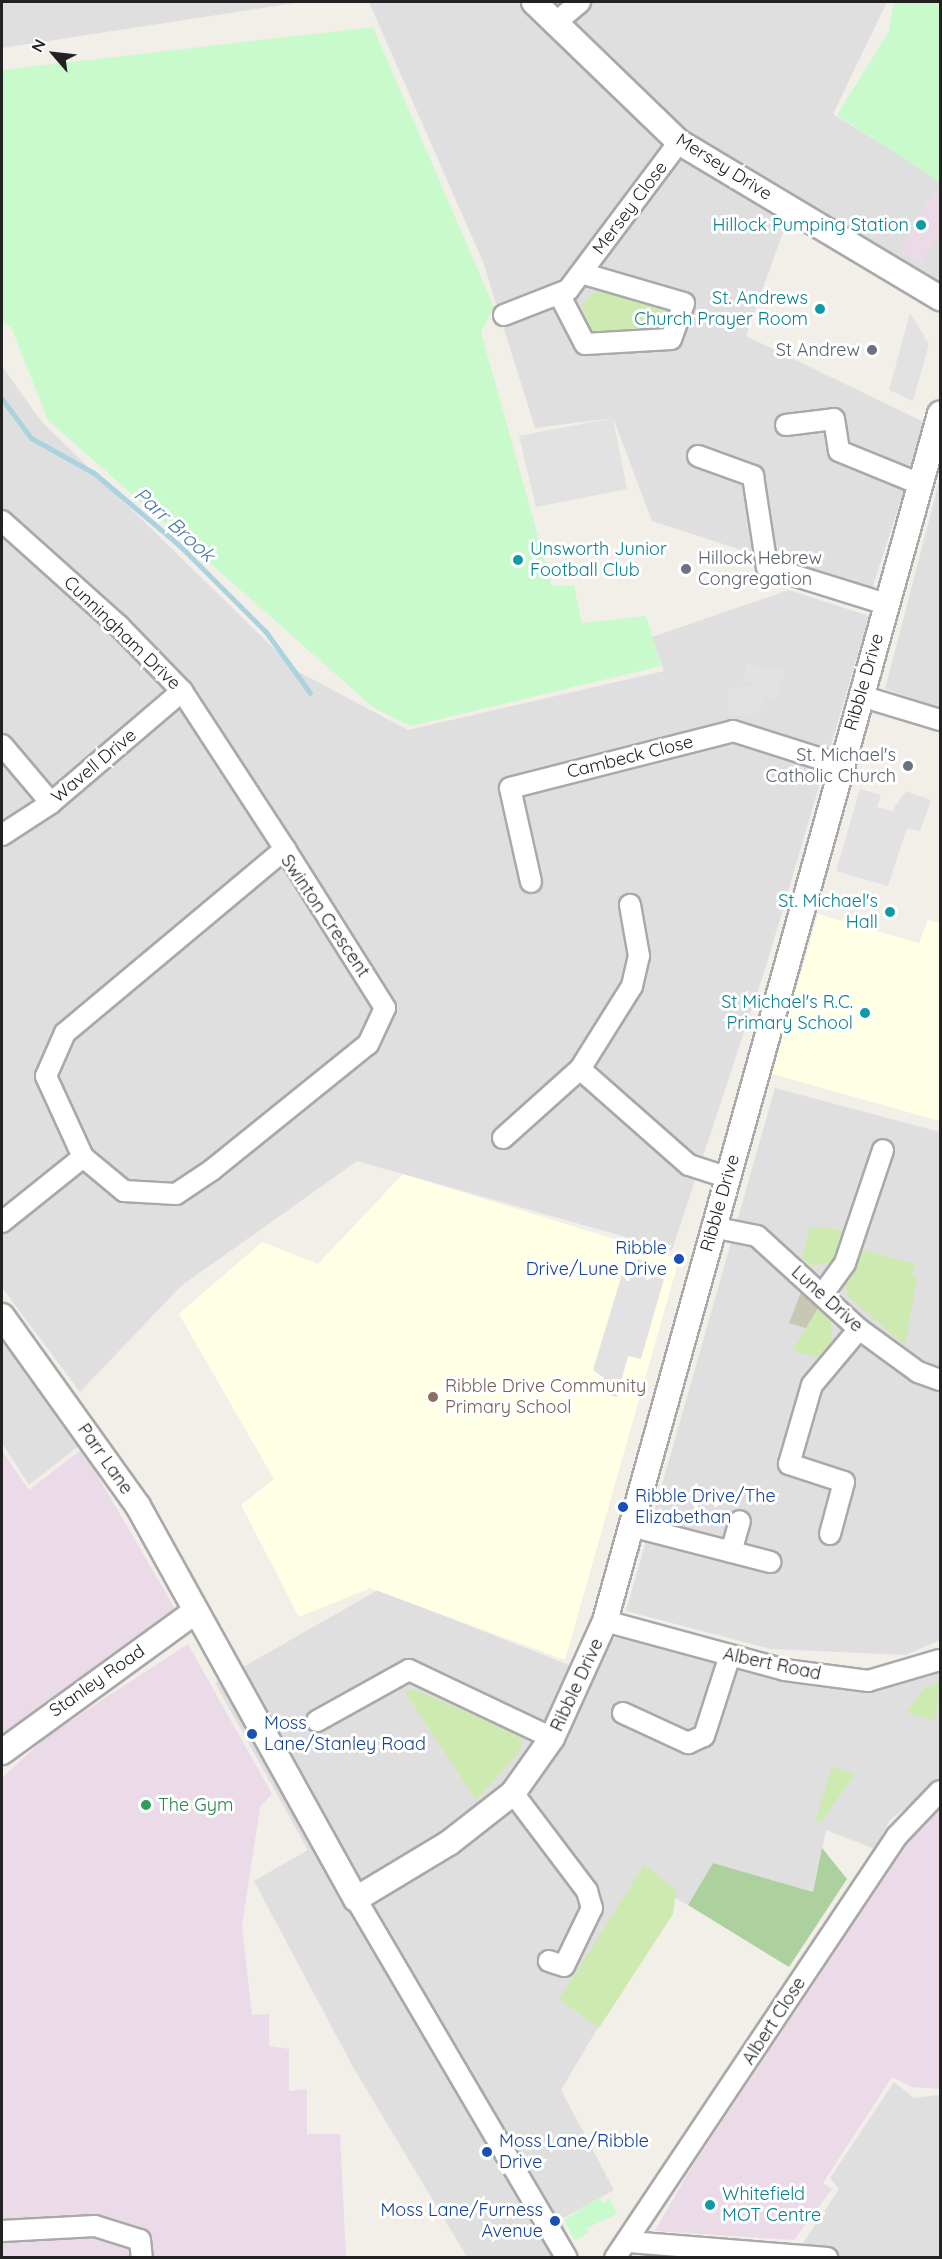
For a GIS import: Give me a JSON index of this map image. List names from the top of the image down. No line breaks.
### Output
{"streets":{"street":["Mersey Drive","Mersey Close","Cunningham Drive","Ribble Drive","Cambeck Close","Wavell Drive","Swinton Crescent","Lune Drive","Parr Lane","Albert Road","Stanley Road","Albert Close"]},"crossings":[["Mersey Drive","Mersey Close"],["Cunningham Drive","Wavell Drive"],["Cunningham Drive","Swinton Crescent"],["Ribble Drive","Cambeck Close"],["Ribble Drive","Lune Drive"],["Ribble Drive","Parr Lane"],["Ribble Drive","Albert Road"],["Parr Lane","Stanley Road"]],"water":["Parr Brook"],"places":["Hillock Pumping Station","St. Andrews Church Prayer Room","St Andrew","Unsworth Junior Football Club","Hillock Hebrew Congregation","St. Michael's Catholic Church","St. Michael's Hall","St Michael's R.C. Primary School","Ribble Drive/Lune Drive","Ribble Drive Community Primary School","Ribble Drive/The Elizabethan","Moss Lane/Stanley Road","The Gym","Moss Lane/Ribble Drive","Whitefield MOT Centre","Moss Lane/Furness Avenue"],"north":"top left"}
